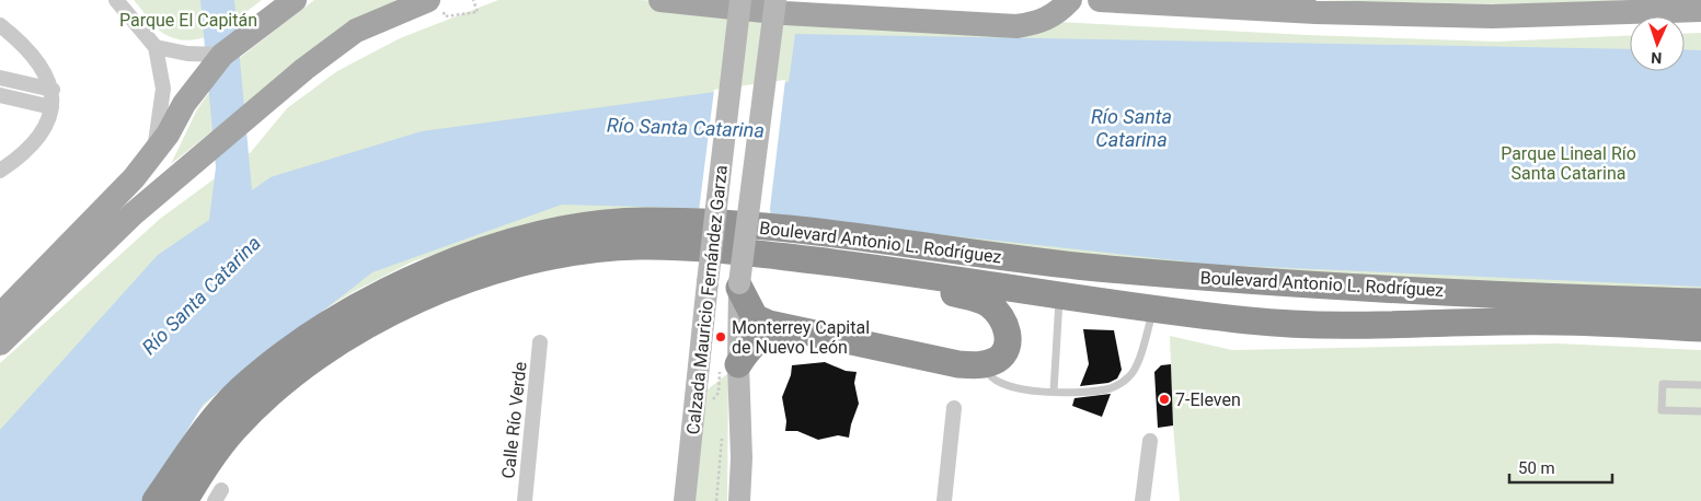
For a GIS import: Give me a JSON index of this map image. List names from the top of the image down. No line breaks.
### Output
{"streets":{"highway":["Boulevard Antonio L. Rodríguez"],"main road":["Calzada Mauricio Fernández Garza"],"street":["Calle Río Verde"]},"water":["Río Santa Catarina"],"parks":["Parque El Capitán","Parque Lineal Río Santa Catarina"],"places":["Monterrey Capital de Nuevo León","7-Eleven"],"scale_bar":"50 m","north":"bottom"}
